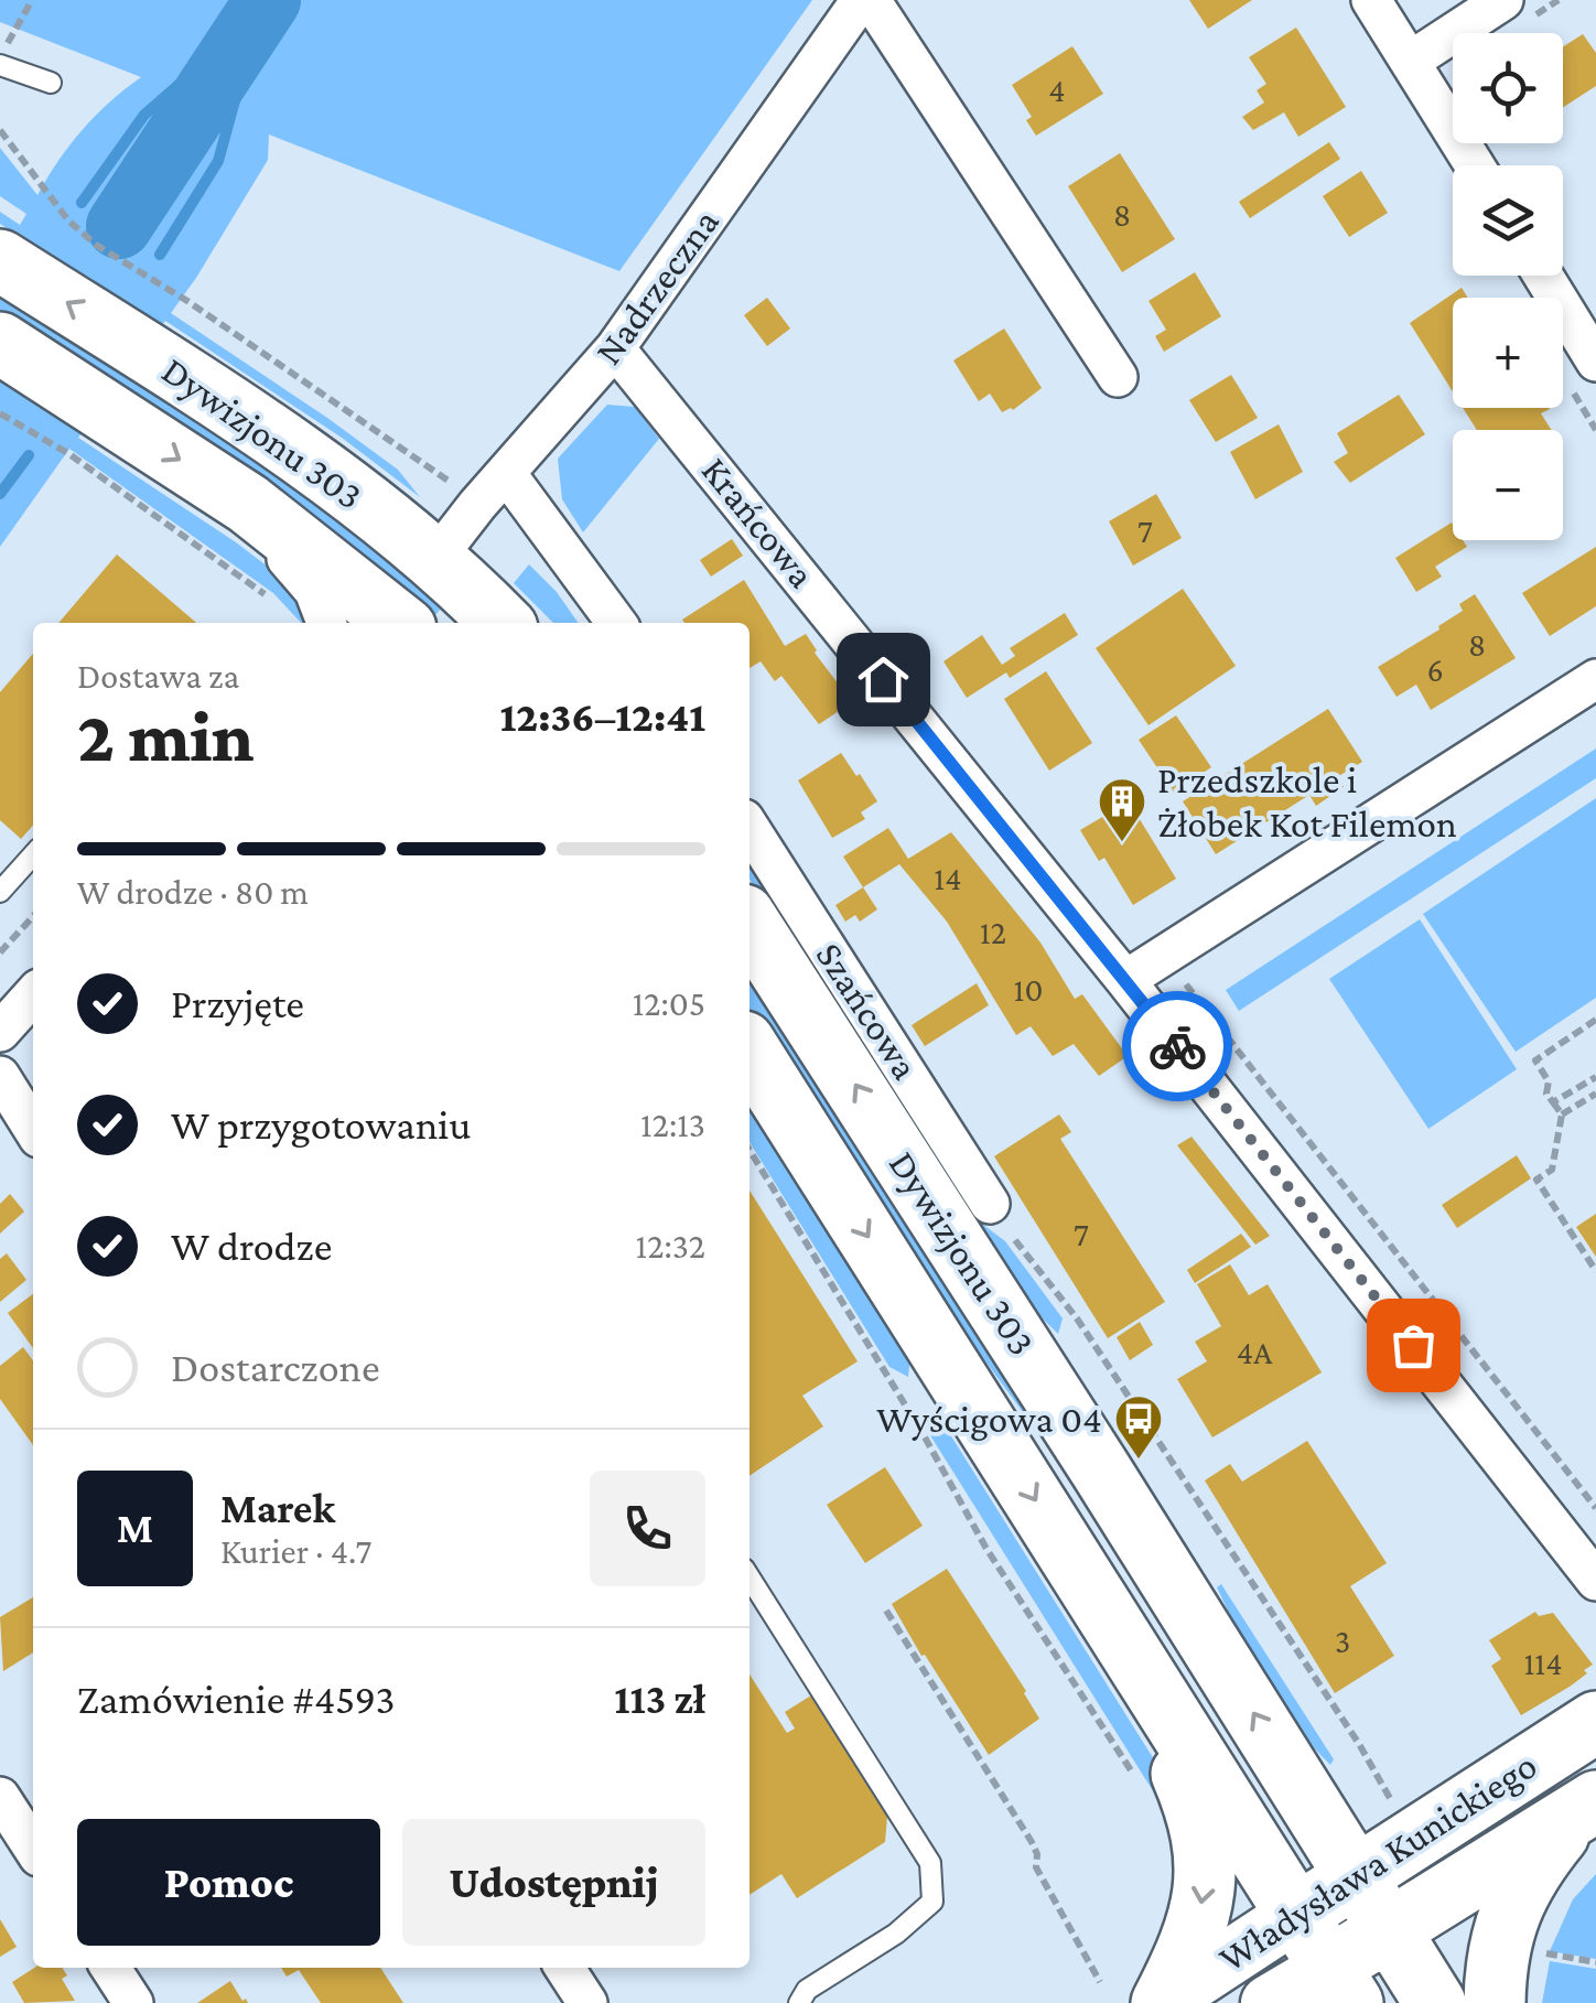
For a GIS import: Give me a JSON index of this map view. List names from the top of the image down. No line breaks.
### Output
{"streets":{"main road":["Dywizjonu 303","Władysława Kunickiego"],"street":["Nadrzeczna","Krańcowa","Szańcowa"]},"crossings":[["Nadrzeczna","Dywizjonu 303"],["Nadrzeczna","Krańcowa"],["Dywizjonu 303","Władysława Kunickiego"]],"places":{"building":["Przedszkole i Żłobek Kot Filemon"],"bus stop":["Wyścigowa 04"]},"house_numbers":["4","8","7","8","6","14","12","10","7","4A","3","114"],"page":{"map_buttons":["+","−"],"heading":["2 min","Dostawa za","12:36–12:41"],"panel":["Marek","Kurier · 4.7","Zamówienie #4593","113 zł"],"bar":"W drodze · 80 m","list":[["Przyjęte","12:05"],["W przygotowaniu","12:13"],["W drodze","12:32"],"Dostarczone"],"round":"M","buttons":["Pomoc","Udostępnij"]}}
